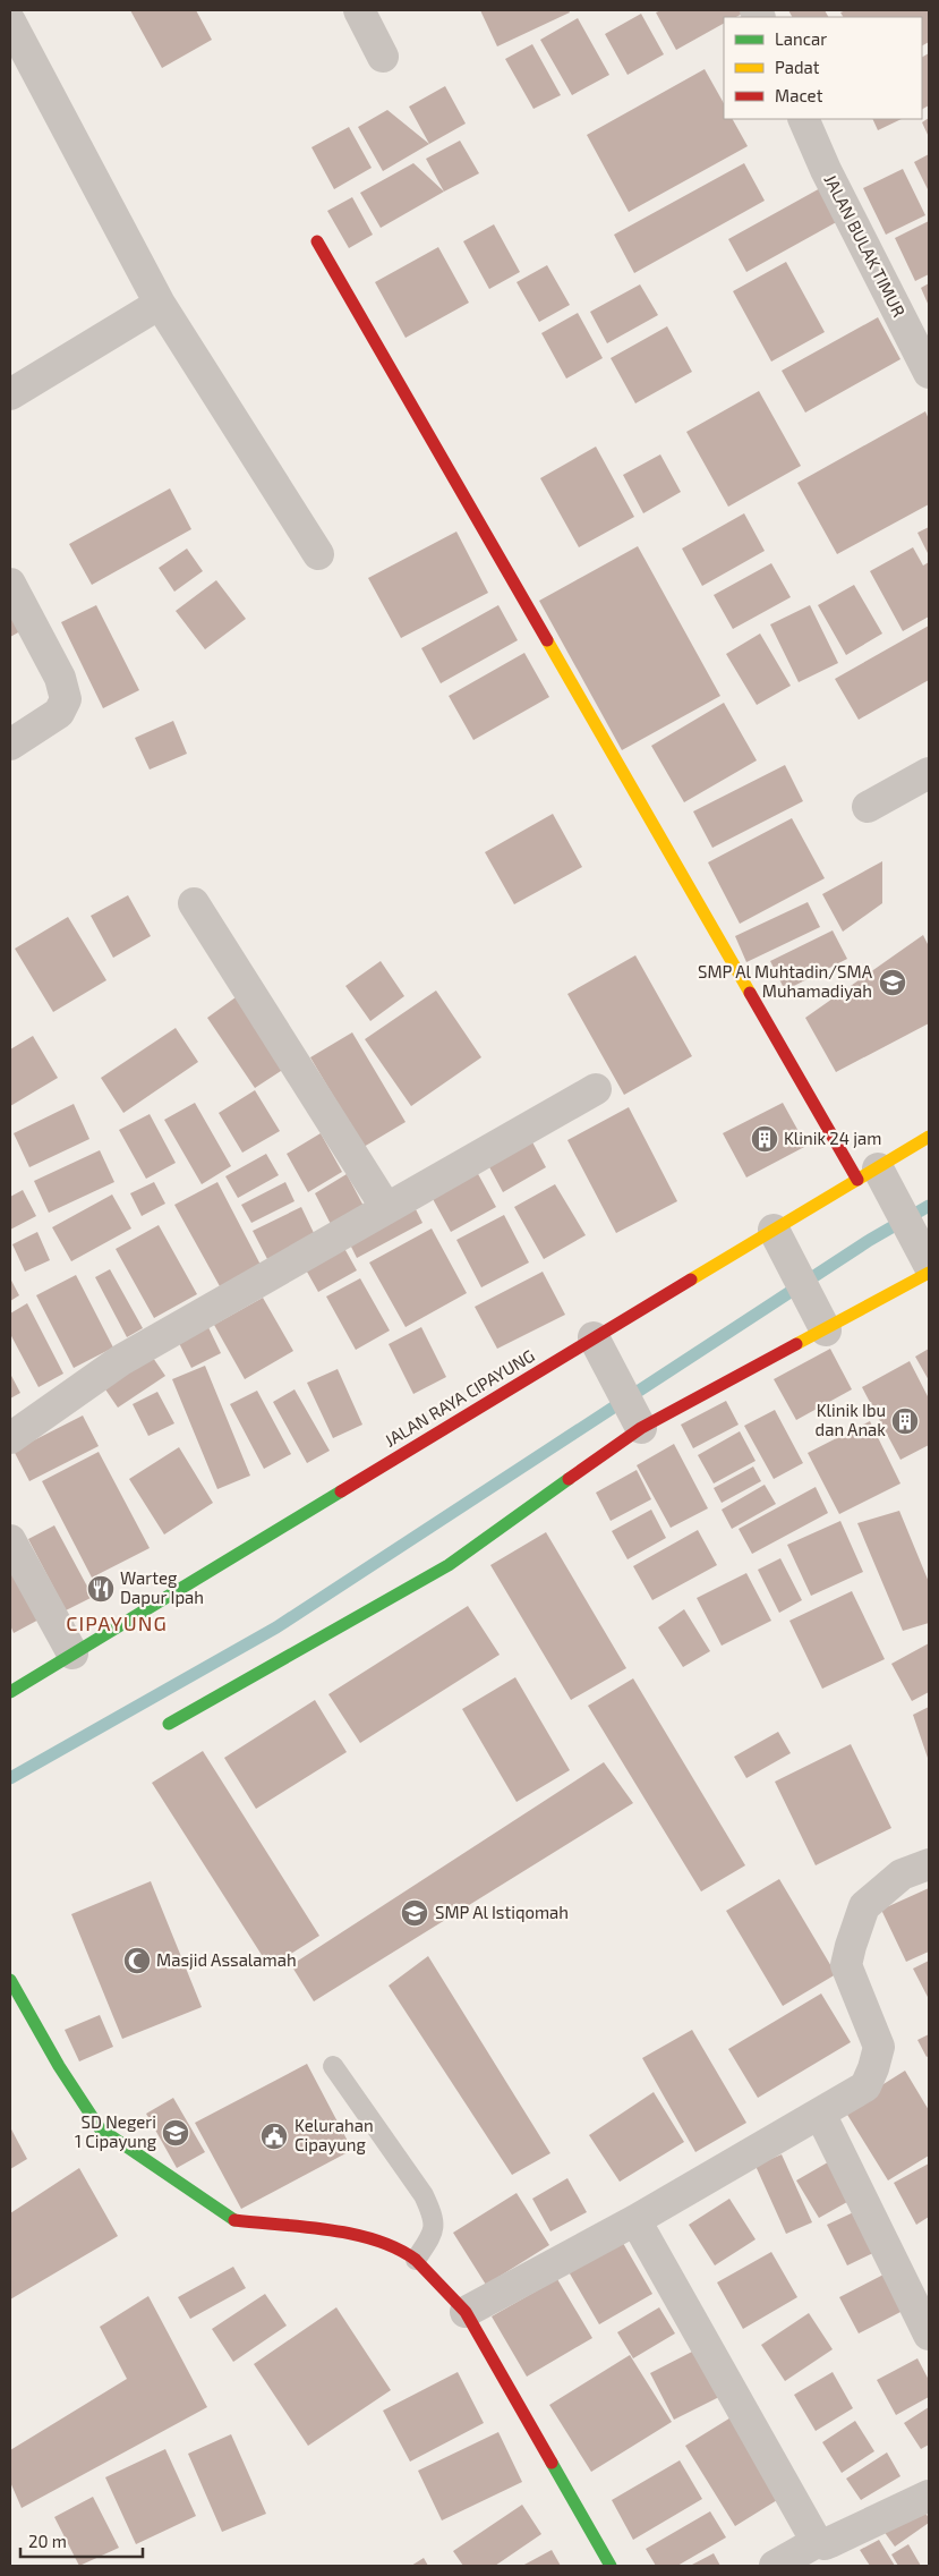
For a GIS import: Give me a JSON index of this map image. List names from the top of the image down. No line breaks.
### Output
{"streets":{"street":["JALAN BULAK TIMUR","JALAN RAYA CIPAYUNG"]},"districts":["CIPAYUNG"],"places":{"school or university":["SMP Al Muhtadin/SMA Muhamadiyah","SMP Al Istiqomah","SD Negeri 1 Cipayung"],"building":["Klinik 24 jam","Klinik Ibu dan Anak"],"restaurant":["Warteg Dapur Ipah"],"mosque":["Masjid Assalamah"],"public building":["Kelurahan Cipayung"]},"legend":["Lancar","Padat","Macet"],"scale_bar":"20 m"}
